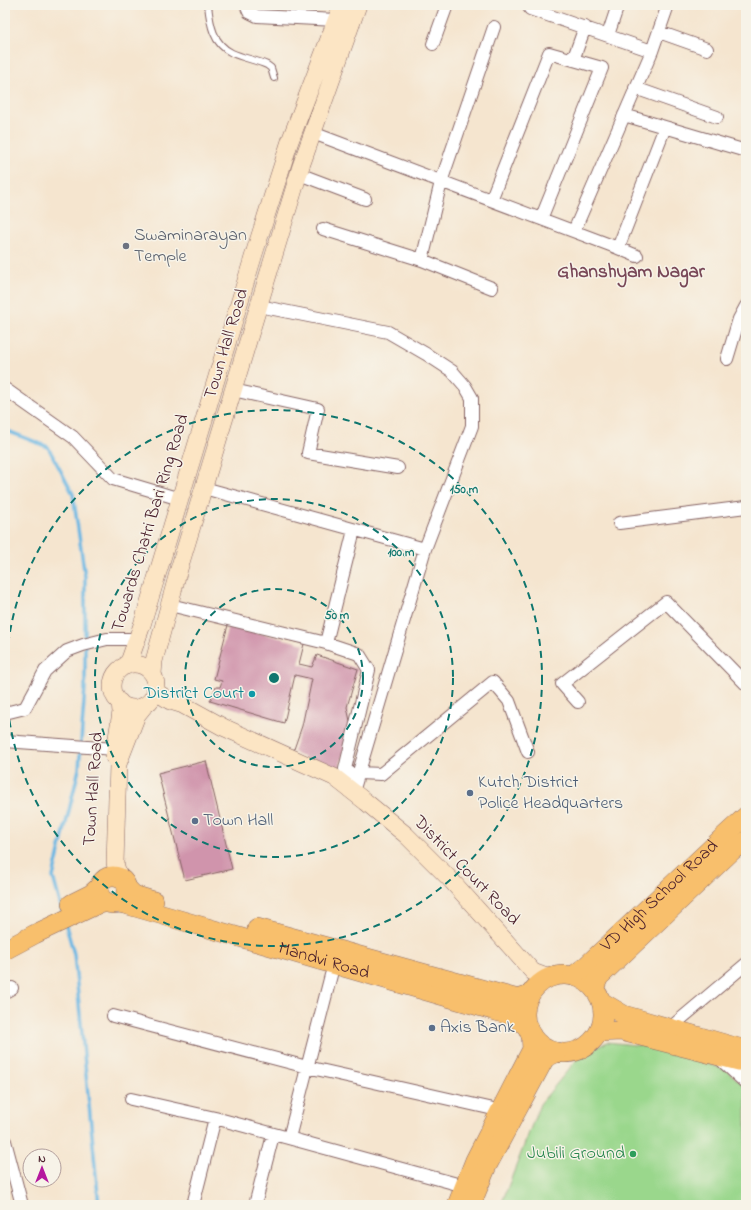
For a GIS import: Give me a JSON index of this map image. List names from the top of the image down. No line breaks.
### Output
{"streets":{"main road":["VD High School Road","Mandvi Road"],"street":["Town Hall Road","Towards Chatri Bari Ring Road","District Court Road"]},"crossings":[["Town Hall Road","Towards Chatri Bari Ring Road"],["Town Hall Road","District Court Road"],["Town Hall Road","Mandvi Road"],["Towards Chatri Bari Ring Road","District Court Road"],["District Court Road","VD High School Road"],["District Court Road","Mandvi Road"],["VD High School Road","Mandvi Road"]],"districts":["Ghanshyam Nagar"],"places":["Swaminarayan Temple","District Court","Kutch District Police Headquarters","Town Hall","Axis Bank","Jubili Ground"],"north":"top","rings":["150 m","100 m","50 m"]}
